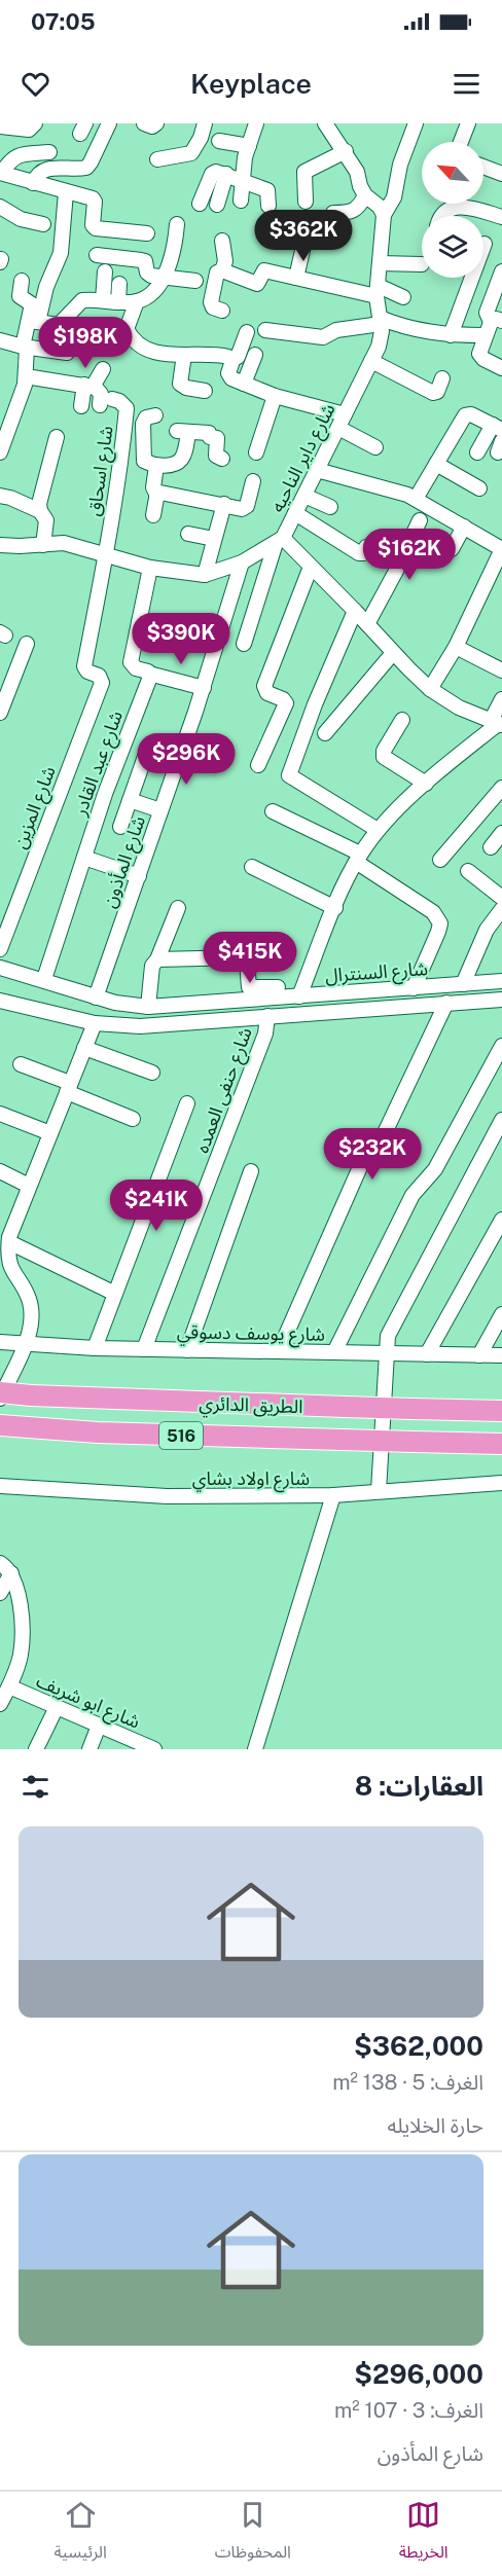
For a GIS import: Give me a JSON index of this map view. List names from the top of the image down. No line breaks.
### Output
{"streets":{"highway":["الطريق الدائري","516"],"street":["شارع داير الناحيه","شارع اسحاق","شارع عبد القادر","شارع المزين","شارع المأذون","شارع السنترال","شارع حنفى العمده","شارع يوسف دسوقي","شارع اولاد بشاي","شارع ابو شريف"]},"crossings":[["شارع اسحاق","شارع المزين"],["شارع عبد القادر","شارع السنترال"],["شارع المأذون","شارع السنترال"],["شارع السنترال","شارع حنفى العمده"],["شارع حنفى العمده","شارع يوسف دسوقي"]],"north":"top left","page":{"status":"07:05","header":"Keyplace","price":["$362K","$198K","$162K","$390K","$296K","$415K","$232K","$241K"],"heading":"العقارات: 8","list":[{"name":"$362,000","note":"الغرف: 5 · 138 m² · حارة الخلايله"},{"name":"$296,000","note":"الغرف: 3 · 107 m² · شارع المأذون"}],"tabs":["الخريطة","المحفوظات","الرئيسية"]}}
